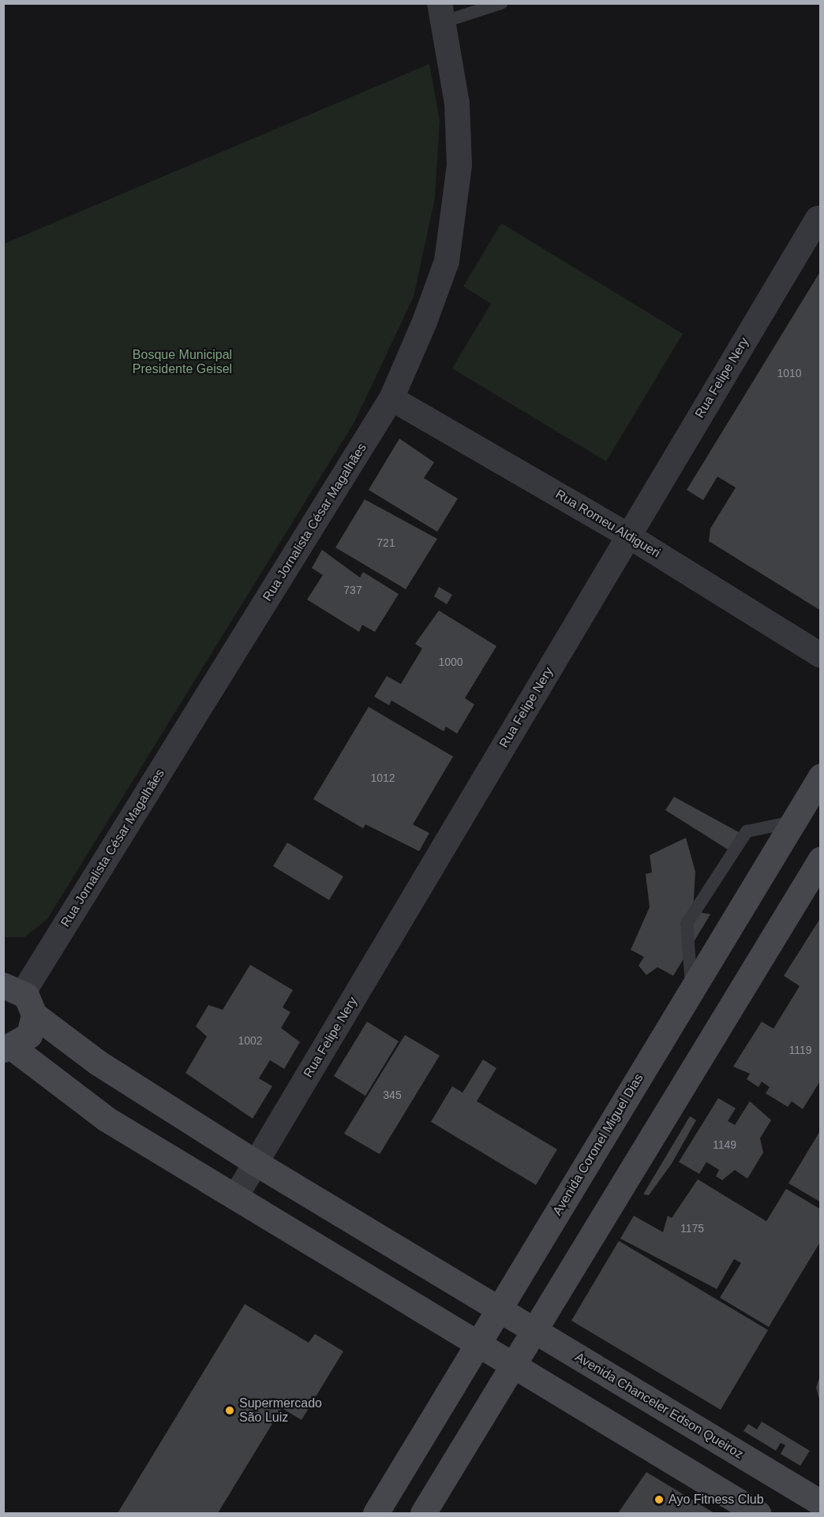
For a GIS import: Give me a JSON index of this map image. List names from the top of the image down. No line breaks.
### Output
{"streets":{"main road":["Avenida Coronel Miguel Dias","Avenida Chanceler Edson Queiroz"],"street":["Rua Felipe Nery","Rua Jornalista César Magalhães","Rua Romeu Aldigueri"]},"crossings":[["Rua Felipe Nery","Rua Romeu Aldigueri"],["Rua Felipe Nery","Avenida Chanceler Edson Queiroz"],["Rua Jornalista César Magalhães","Rua Romeu Aldigueri"],["Rua Jornalista César Magalhães","Avenida Chanceler Edson Queiroz"],["Avenida Coronel Miguel Dias","Avenida Chanceler Edson Queiroz"]],"parks":["Bosque Municipal Presidente Geisel"],"places":["Supermercado São Luiz","Ayo Fitness Club"],"house_numbers":["1010","721","737","1000","1012","1002","1119","345","1149","1175"]}
